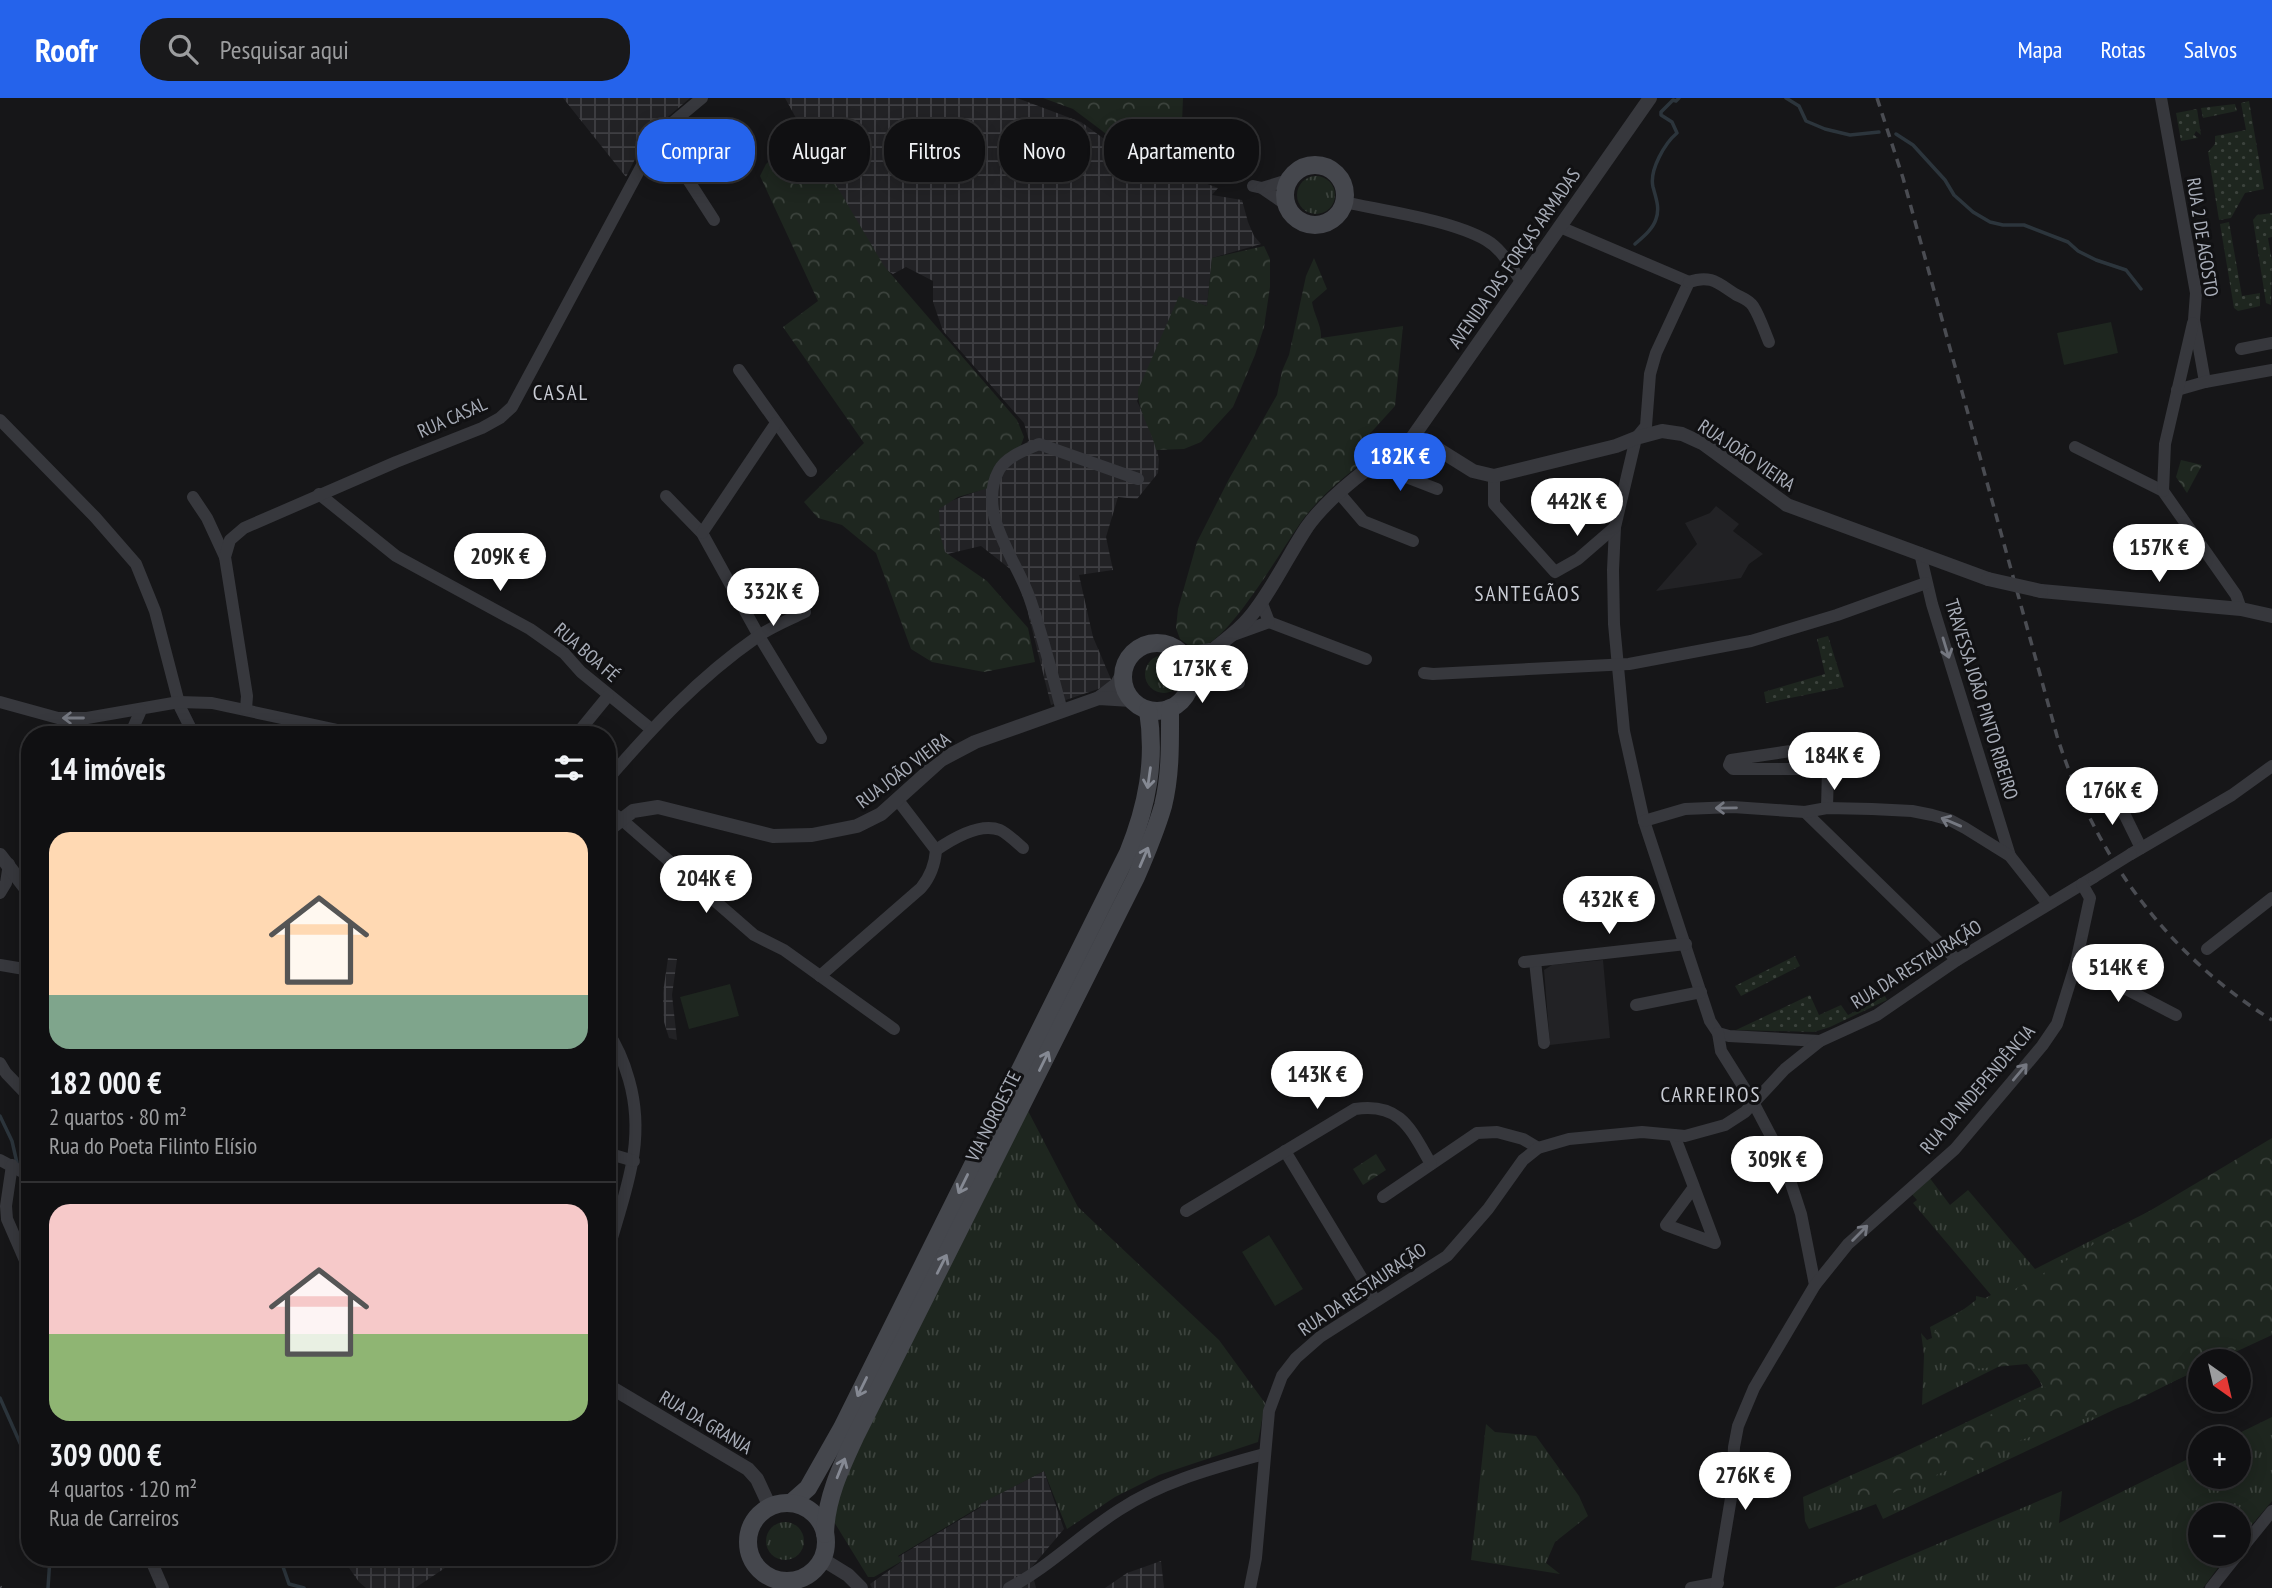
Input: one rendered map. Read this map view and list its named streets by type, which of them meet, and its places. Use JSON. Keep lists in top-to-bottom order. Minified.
{"streets":{"main road":["VIA NOROESTE"],"street":["RUA 2 DE AGOSTO","AVENIDA DAS FORÇAS ARMADAS","RUA CASAL","RUA JOÃO VIEIRA","RUA BOA FÉ","TRAVESSA JOÃO PINTO RIBEIRO","RUA DA RESTAURAÇÃO","RUA DA INDEPENDÊNCIA","RUA DA GRANJA"]},"crossings":[["RUA CASAL","RUA BOA FÉ"],["RUA JOÃO VIEIRA","TRAVESSA JOÃO PINTO RIBEIRO"],["RUA JOÃO VIEIRA","VIA NOROESTE"],["RUA DA RESTAURAÇÃO","RUA DA INDEPENDÊNCIA"],["VIA NOROESTE","RUA DA GRANJA"]],"one_way":["TRAVESSA JOÃO PINTO RIBEIRO","RUA DA INDEPENDÊNCIA"],"districts":["CASAL","SANTEGÃOS","CARREIROS"],"north":"bottom right","page":{"header":"Roofr","search":"Pesquisar aqui","nav":["Mapa","Rotas","Salvos"],"chip":["Comprar","Alugar","Filtros","Novo","Apartamento"],"price":["182K €","442K €","157K €","209K €","332K €","173K €","184K €","176K €","204K €","432K €","514K €","143K €","309K €","276K €"],"heading":"14 imóveis","list":[{"name":"182 000 €","note":"2 quartos · 80 m² · Rua do Poeta Filinto Elísio"},{"name":"309 000 €","note":"4 quartos · 120 m² · Rua de Carreiros"}],"map_buttons":["+","−"]}}
